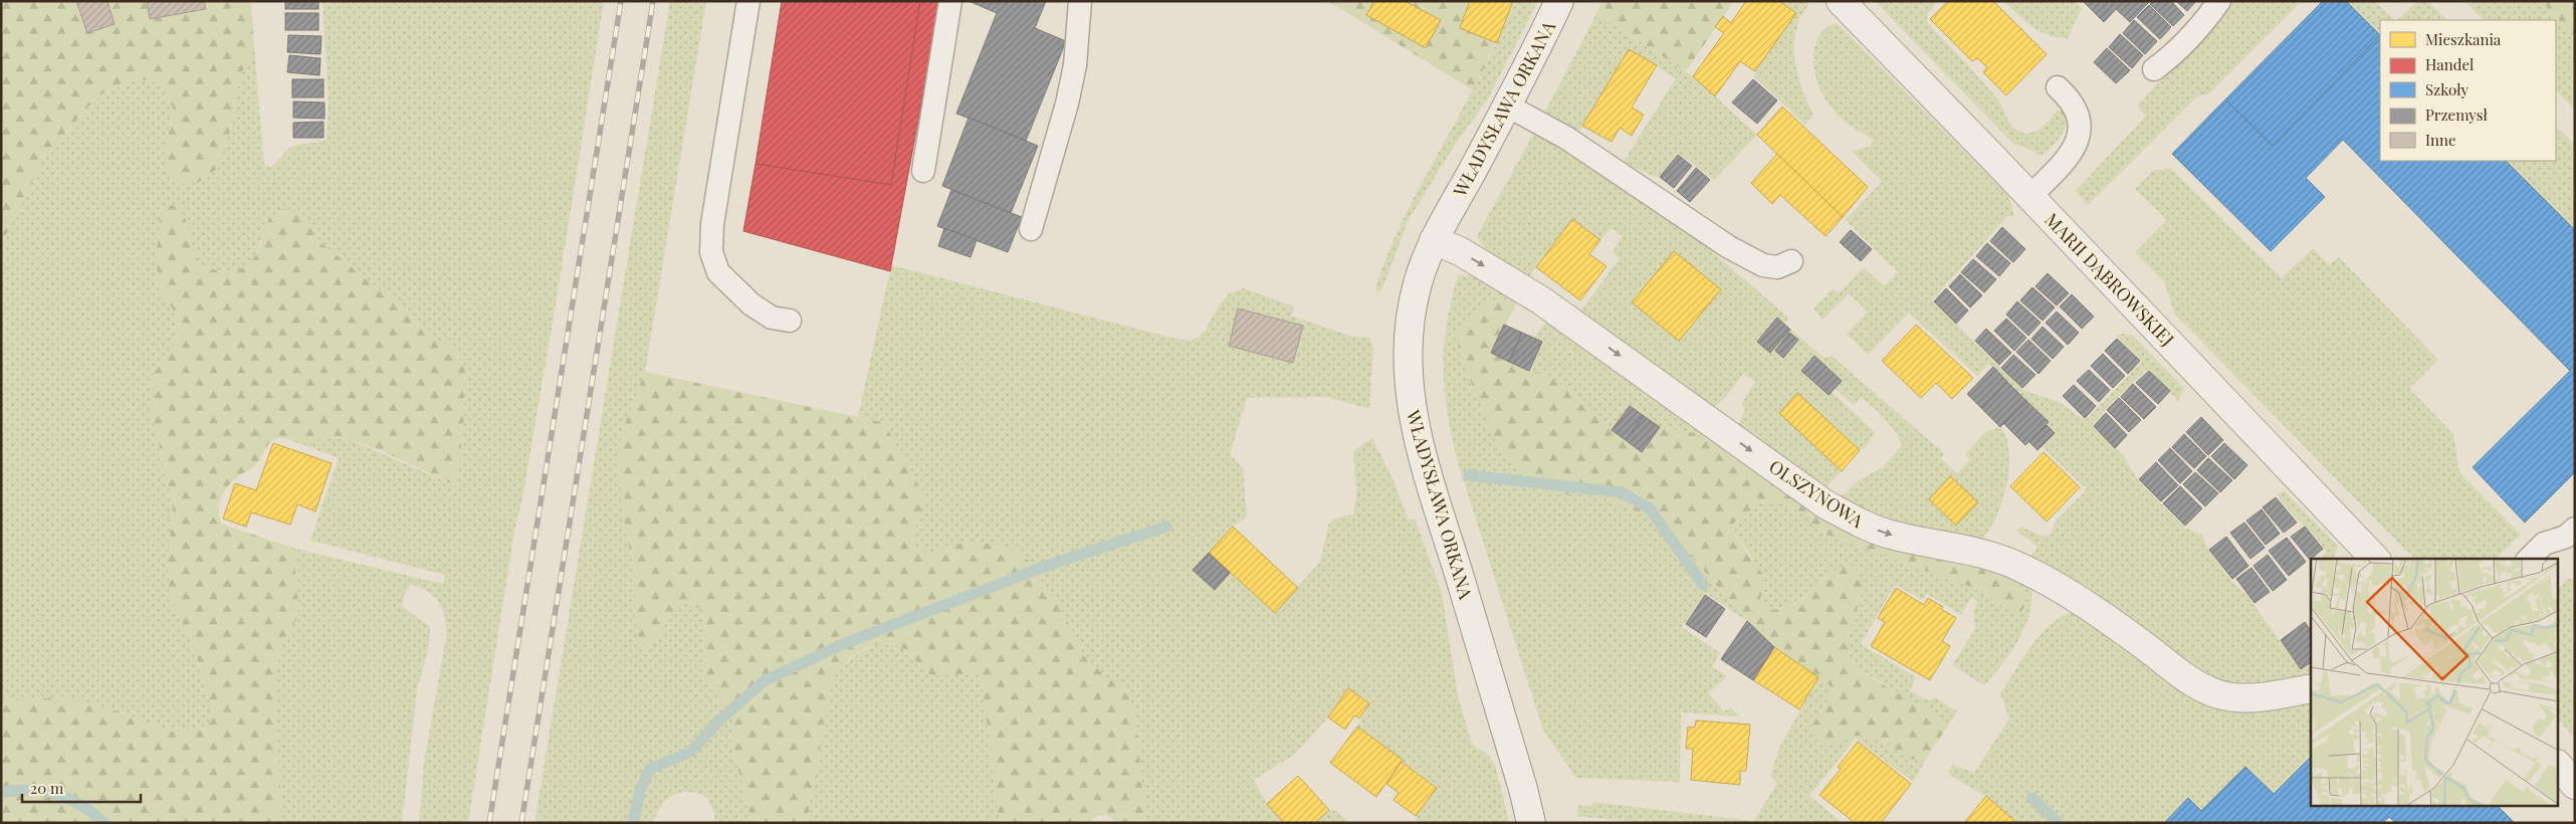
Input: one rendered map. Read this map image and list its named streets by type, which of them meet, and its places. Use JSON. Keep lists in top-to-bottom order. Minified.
{"streets":{"street":["WŁADYSŁAWA ORKANA","MARII DĄBROWSKIEJ","OLSZYNOWA"]},"crossings":[["WŁADYSŁAWA ORKANA","OLSZYNOWA"]],"one_way":["OLSZYNOWA"],"legend":["Mieszkania","Handel","Szkoły","Przemysł","Inne"],"scale_bar":"20 m"}
